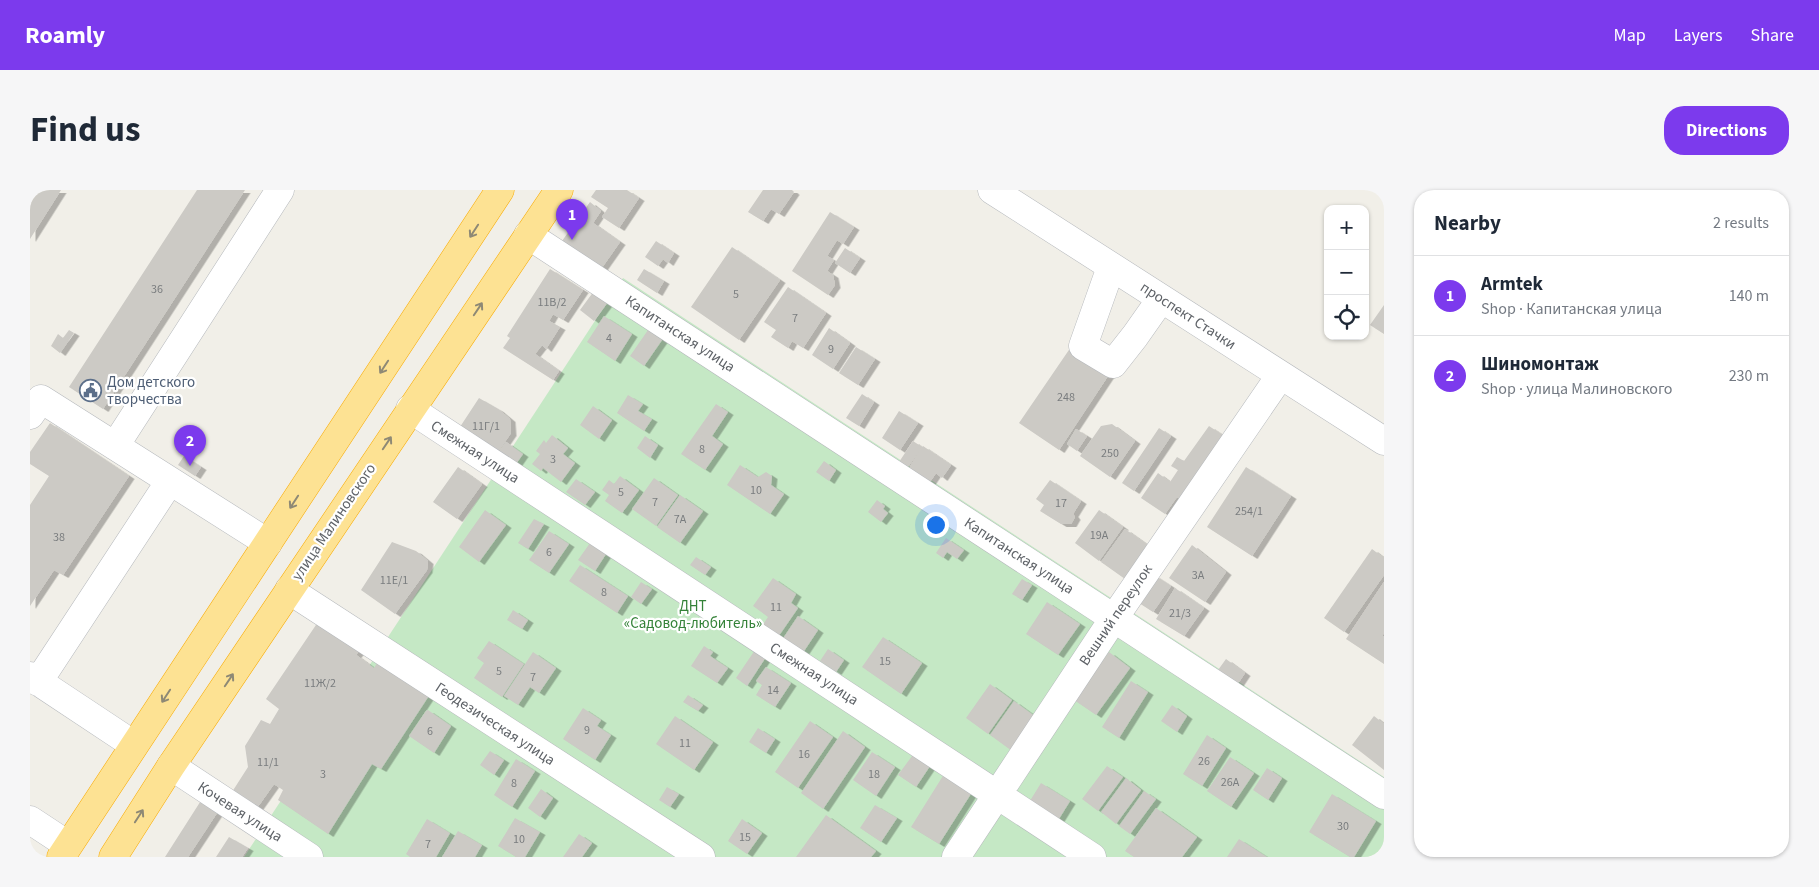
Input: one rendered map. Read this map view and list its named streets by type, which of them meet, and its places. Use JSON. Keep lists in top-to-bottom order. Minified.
{"streets":{"highway":["улица Малиновского"],"street":["проспект Стачки","Капитанская улица","Смежная улица","Вешний переулок","Геодезическая улица","Кочевая улица"]},"crossings":[["проспект Стачки","Вешний переулок"],["Капитанская улица","улица Малиновского"],["Капитанская улица","Вешний переулок"],["Смежная улица","улица Малиновского"],["Смежная улица","Вешний переулок"],["улица Малиновского","Геодезическая улица"],["улица Малиновского","Кочевая улица"]],"parks":["ДНТ «Садовод-любитель»"],"places":{"public building":["Дом детского творчества"]},"house_numbers":["36","5","11В/2","7","4","9","248","11Г/1","8","250","3","10","5","7","17","254/1","7А","19А","38","6","3А","11Е/1","8","11","21/3","15","5","7","11Ж/2","14","9","6","11","16","26","11/1","3","18","26А","8","30","15","10","7"],"page":{"header":"Roamly","nav":["Map","Layers","Share"],"title":"Find us","buttons":"Directions","heading":["Nearby","2 results"],"pins":["1","2"],"map_buttons":["+","−"],"list":[{"mark":"1","name":"Armtek","note":"Shop · Капитанская улица","value":"140 m"},{"mark":"2","name":"Шиномонтаж","note":"Shop · улица Малиновского","value":"230 m"}]}}
